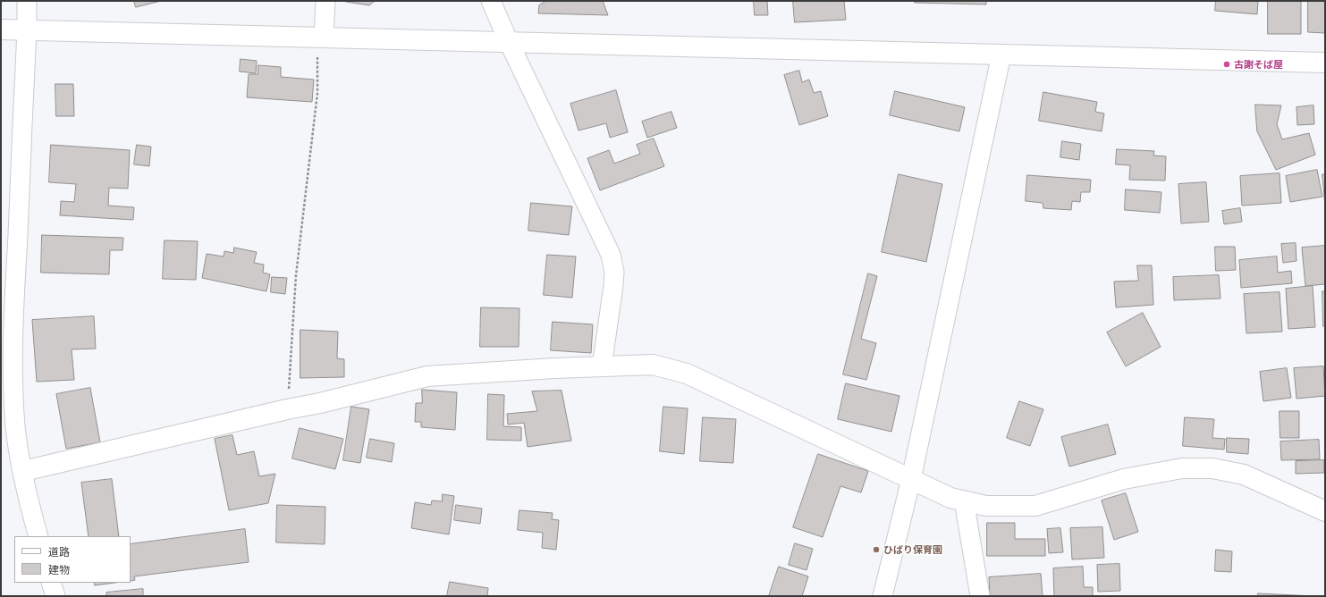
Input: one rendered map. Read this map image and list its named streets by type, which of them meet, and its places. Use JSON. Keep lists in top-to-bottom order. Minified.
{"places":["古謝そば屋","ひばり保育園"],"legend":["道路","建物"]}
